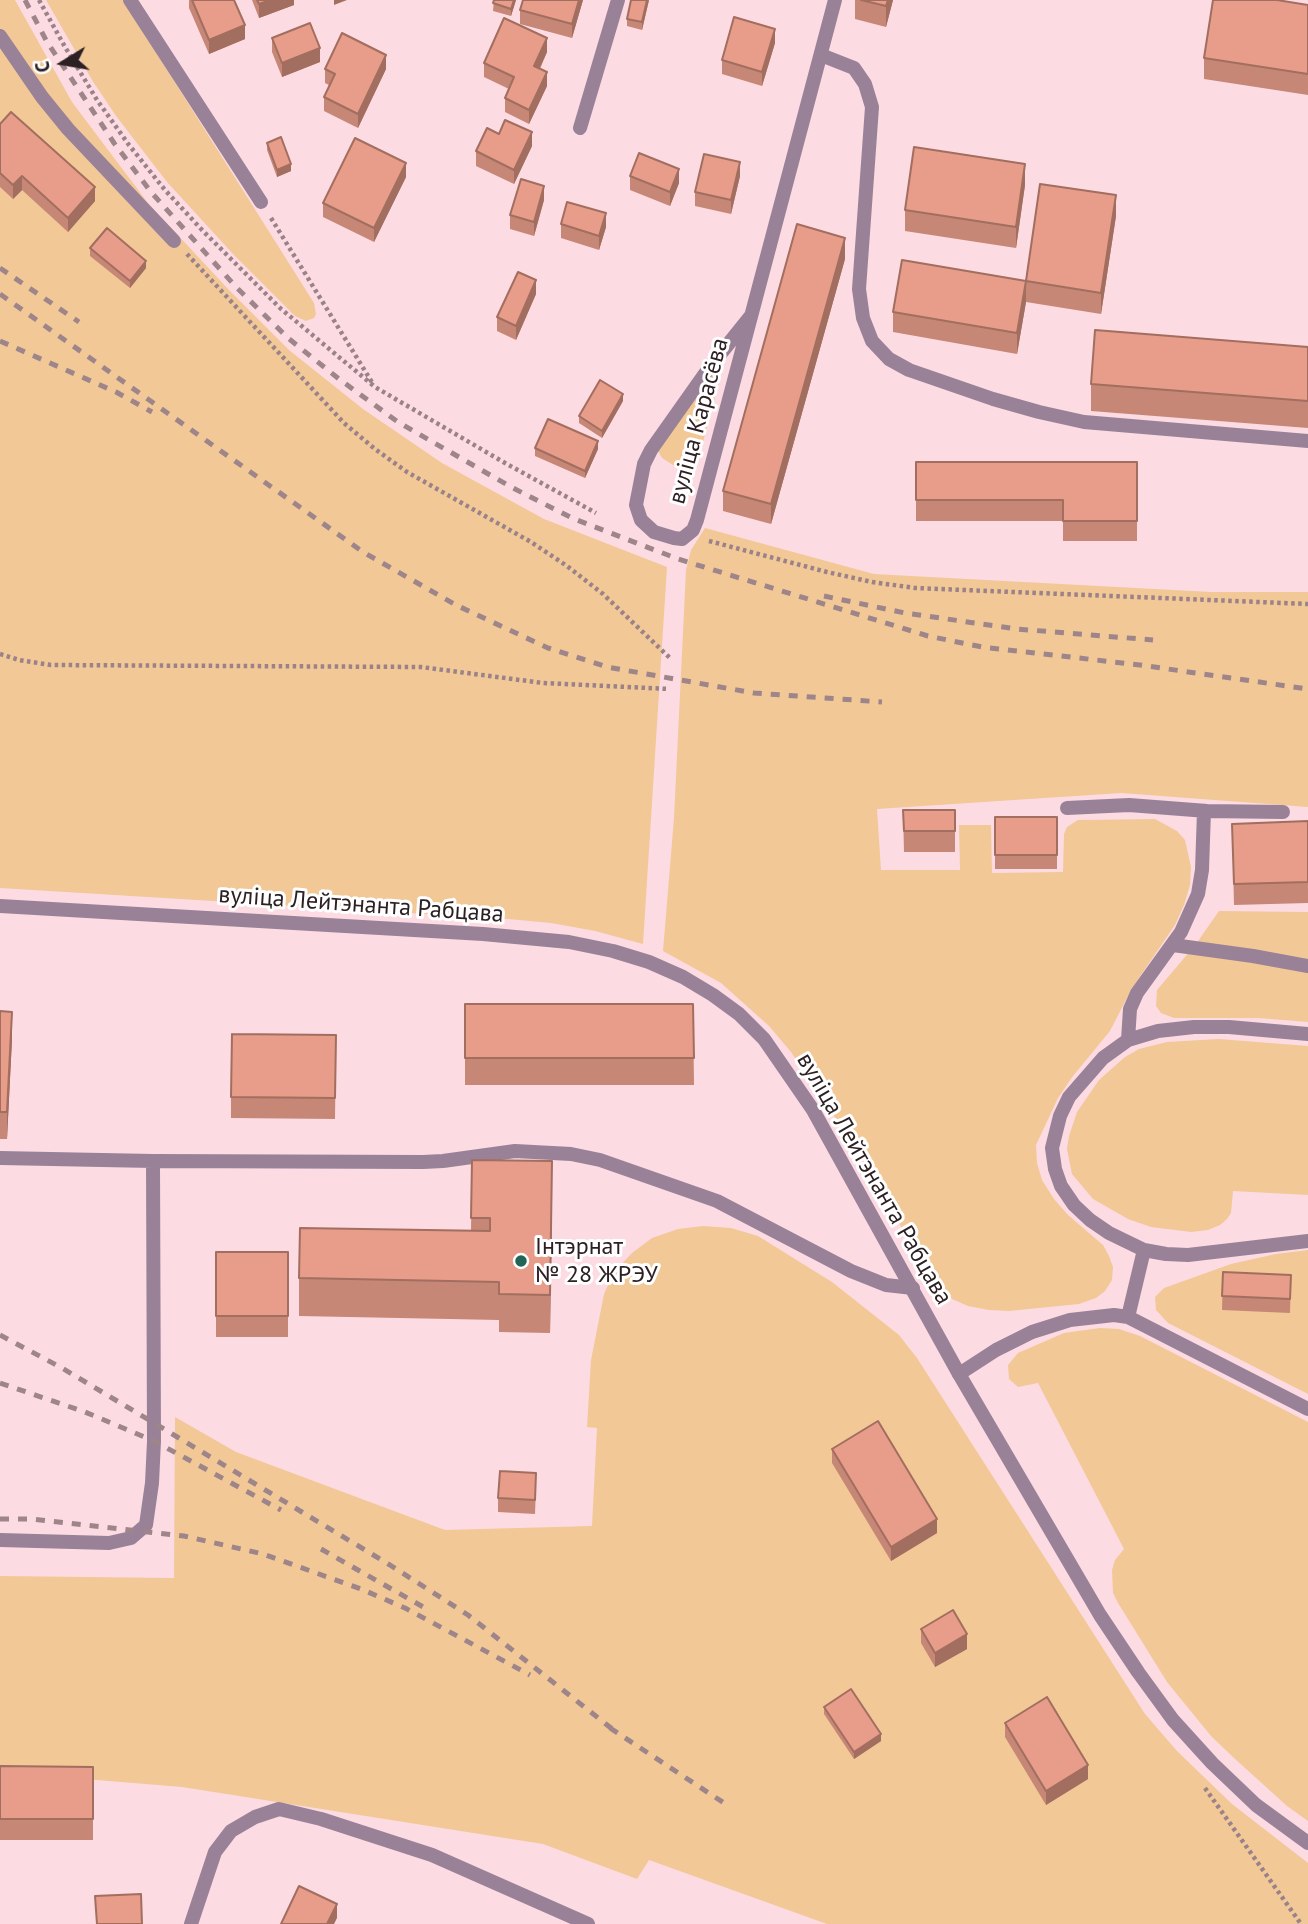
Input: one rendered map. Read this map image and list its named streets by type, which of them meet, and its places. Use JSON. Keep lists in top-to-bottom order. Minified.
{"streets":{"street":["вуліца Карасёва","вуліца Лейтэнанта Рабцава"]},"places":["Інтэрнат № 28 ЖРЭУ"],"north":"left"}
